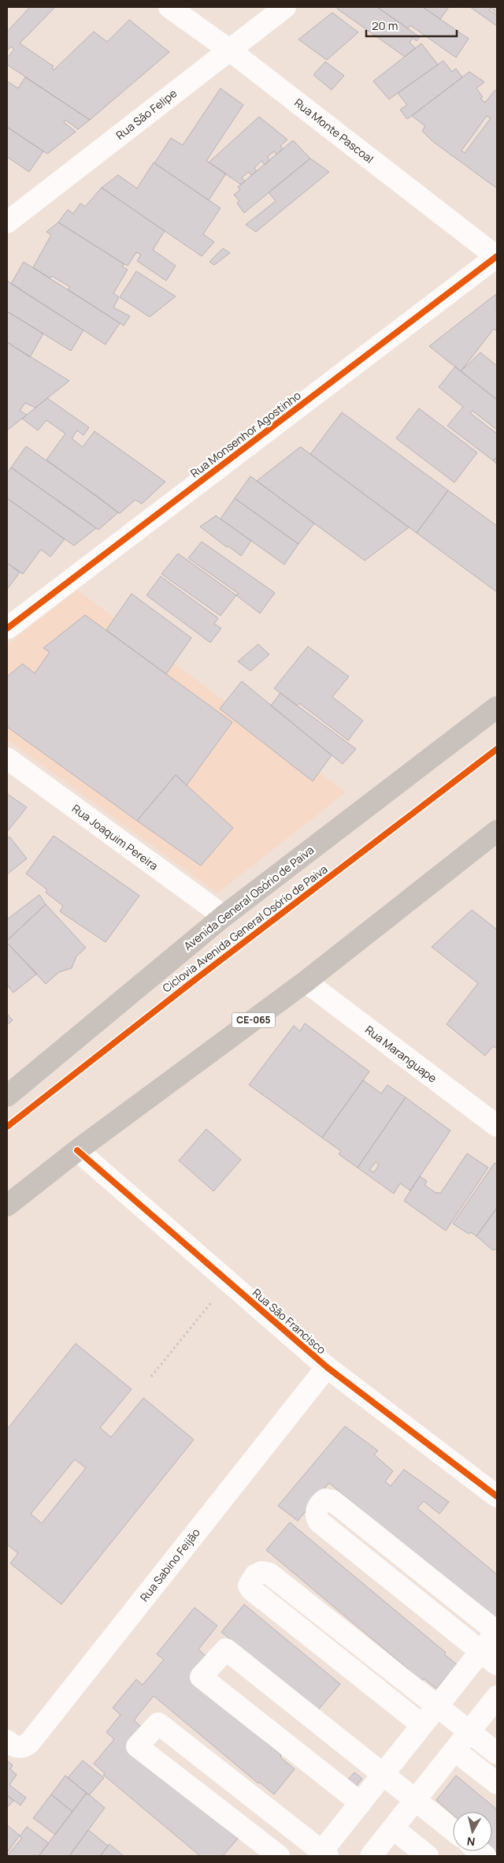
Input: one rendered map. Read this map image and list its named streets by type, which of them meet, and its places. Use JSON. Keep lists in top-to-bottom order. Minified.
{"streets":{"main road":["Avenida General Osório de Paiva","CE-065"],"street":["Rua São Felipe","Rua Monte Pascoal","Rua Monsenhor Agostinho","Rua Joaquim Pereira","Rua Maranguape","Rua São Francisco","Rua Sabino Feijão"],"cycle path":["Ciclovia Avenida General Osório de Paiva"]},"crossings":[["Rua São Felipe","Rua Monte Pascoal"],["Rua Monte Pascoal","Rua Monsenhor Agostinho"],["Rua Joaquim Pereira","Avenida General Osório de Paiva"],["CE-065","Rua Maranguape"],["CE-065","Rua São Francisco"],["Rua São Francisco","Rua Sabino Feijão"]],"scale_bar":"20 m","north":"bottom"}
